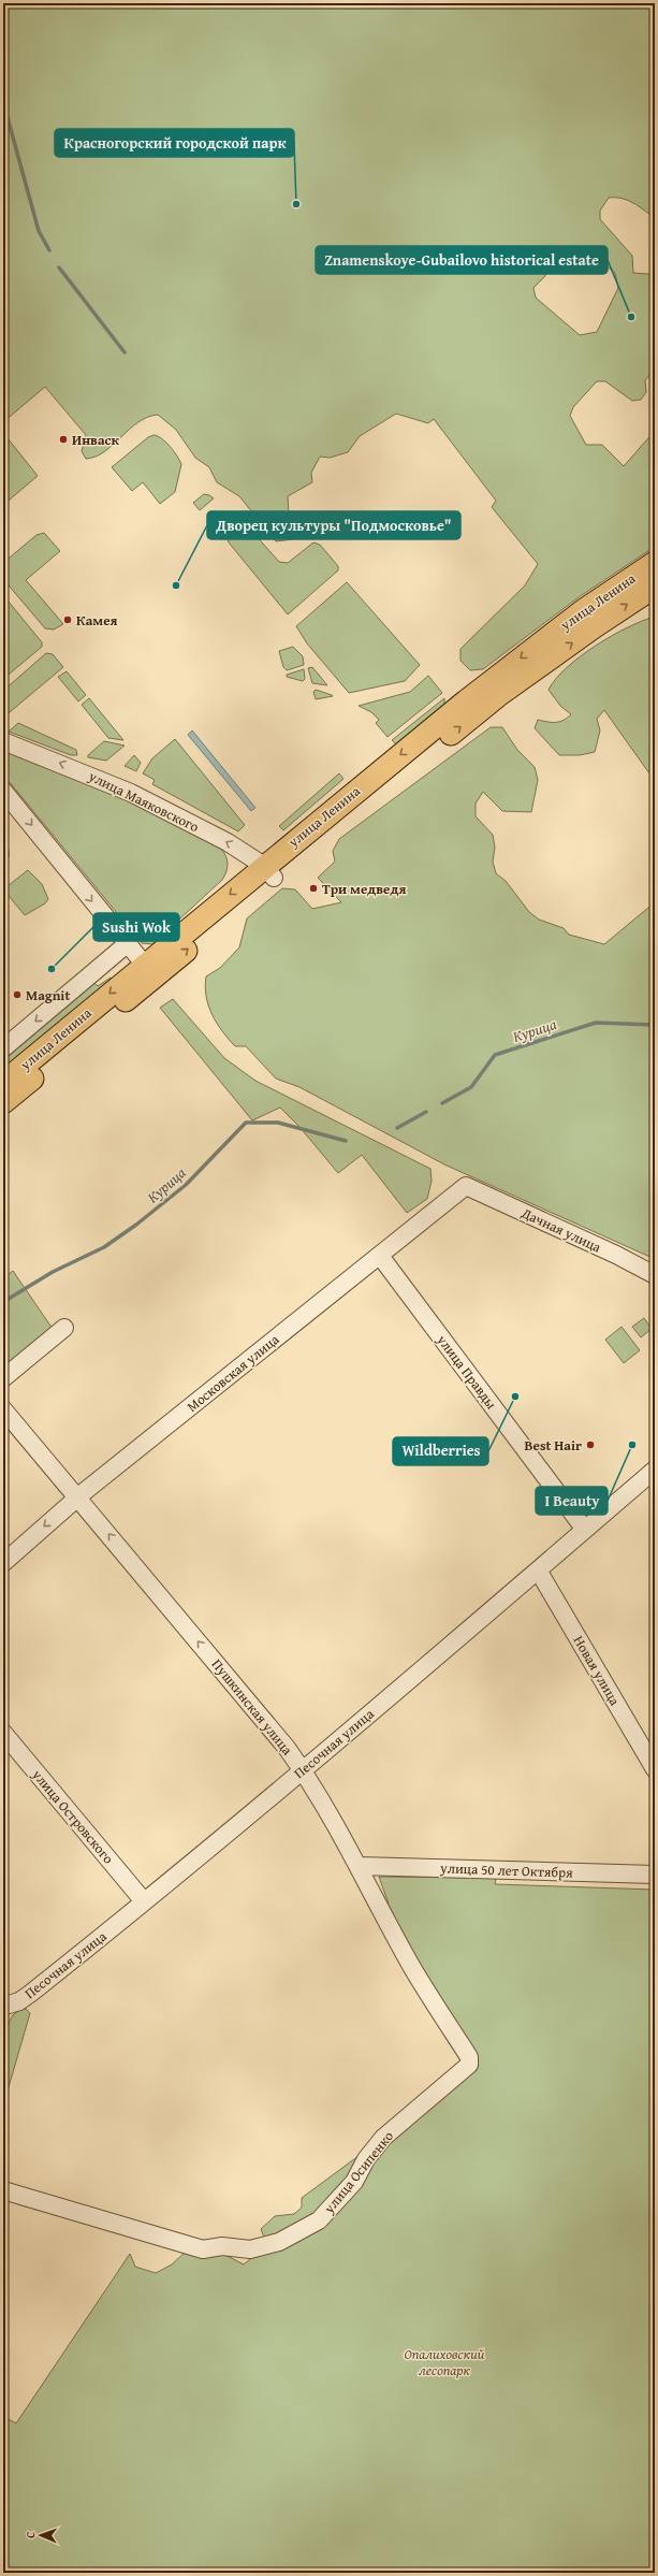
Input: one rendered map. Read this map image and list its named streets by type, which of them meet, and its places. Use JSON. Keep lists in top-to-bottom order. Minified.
{"streets":{"main road":["улица Ленина"],"street":["улица Маяковского","Дачная улица","улица Правды","Московская улица","Новая улица","Пушкинская улица","Песочная улица","улица Островского","улица 50 лет Октября","улица Осипенко"]},"crossings":[["улица Ленина","улица Маяковского"],["Дачная улица","Московская улица"],["улица Правды","Московская улица"],["улица Правды","Песочная улица"],["Московская улица","Пушкинская улица"],["Новая улица","Песочная улица"],["Пушкинская улица","Песочная улица"],["Пушкинская улица","улица 50 лет Октября"],["Пушкинская улица","улица Осипенко"],["Песочная улица","улица Островского"]],"one_way":["Пушкинская улица"],"water":["Курица"],"parks":["Опалиховский лесопарк"],"places":["Красногорский городской парк","Znamenskoye-Gubailovo historical estate","Инваск","Дворец культуры \"Подмосковье\"","Камея","Три медведя","Sushi Wok","Magnit","Wildberries","Best Hair","I Beauty"],"north":"left"}
